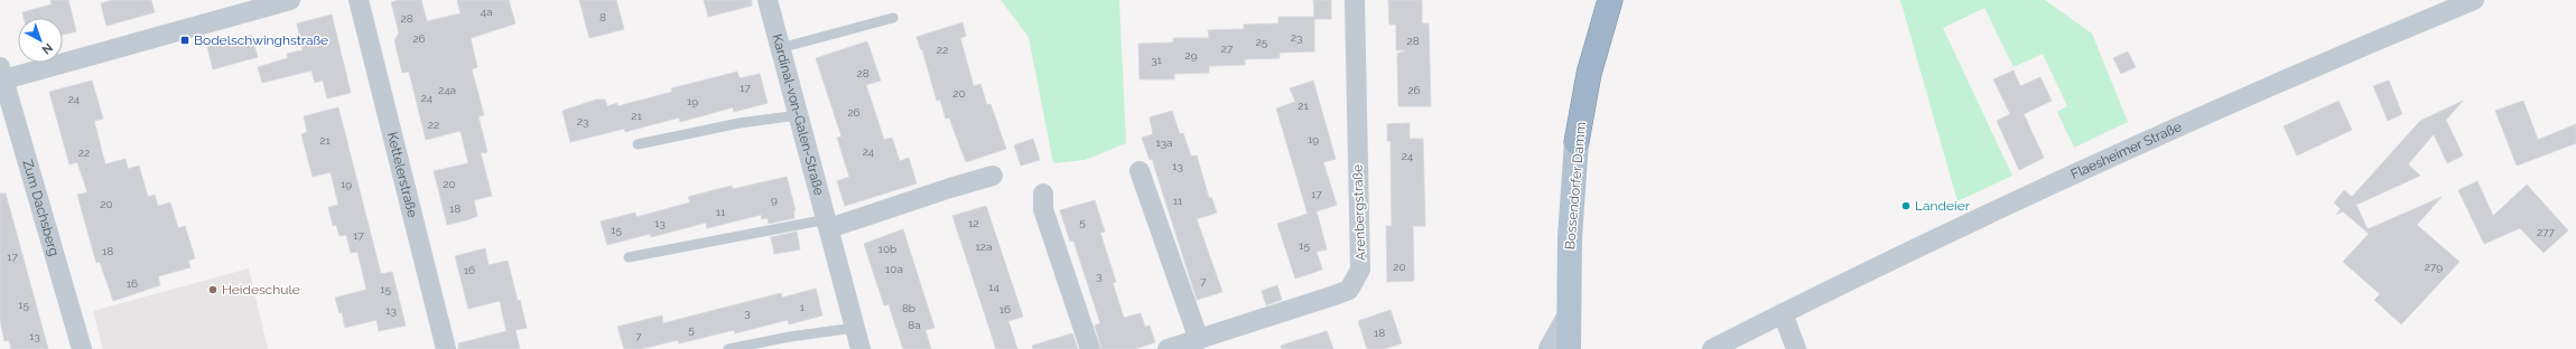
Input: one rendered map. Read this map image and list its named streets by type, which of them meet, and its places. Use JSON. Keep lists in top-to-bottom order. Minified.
{"streets":{"highway":["Bossendorfer Damm"],"street":["Kardinal-von-Galen-Straße","Flaesheimer Straße","Kettelerstraße","Zum Dachsberg","Arenbergstraße"]},"places":{"transit":["Bodelschwinghstraße"],"other":["Landeier","Heideschule"]},"house_numbers":["4a","8","28","23","26","28","25","27","22","29","31","28","17","24a","26","20","24","24","19","21","26","21","23","22","19","21","13a","24","22","24","13","19","20","17","9","11","20","18","11","5","13","12","15","277","17","15","12a","10b","18","17","20","279","10a","16","3","7","16","14","15","15","1","8b","16","13","3","8a","5","18","13","7"],"north":"bottom right"}
